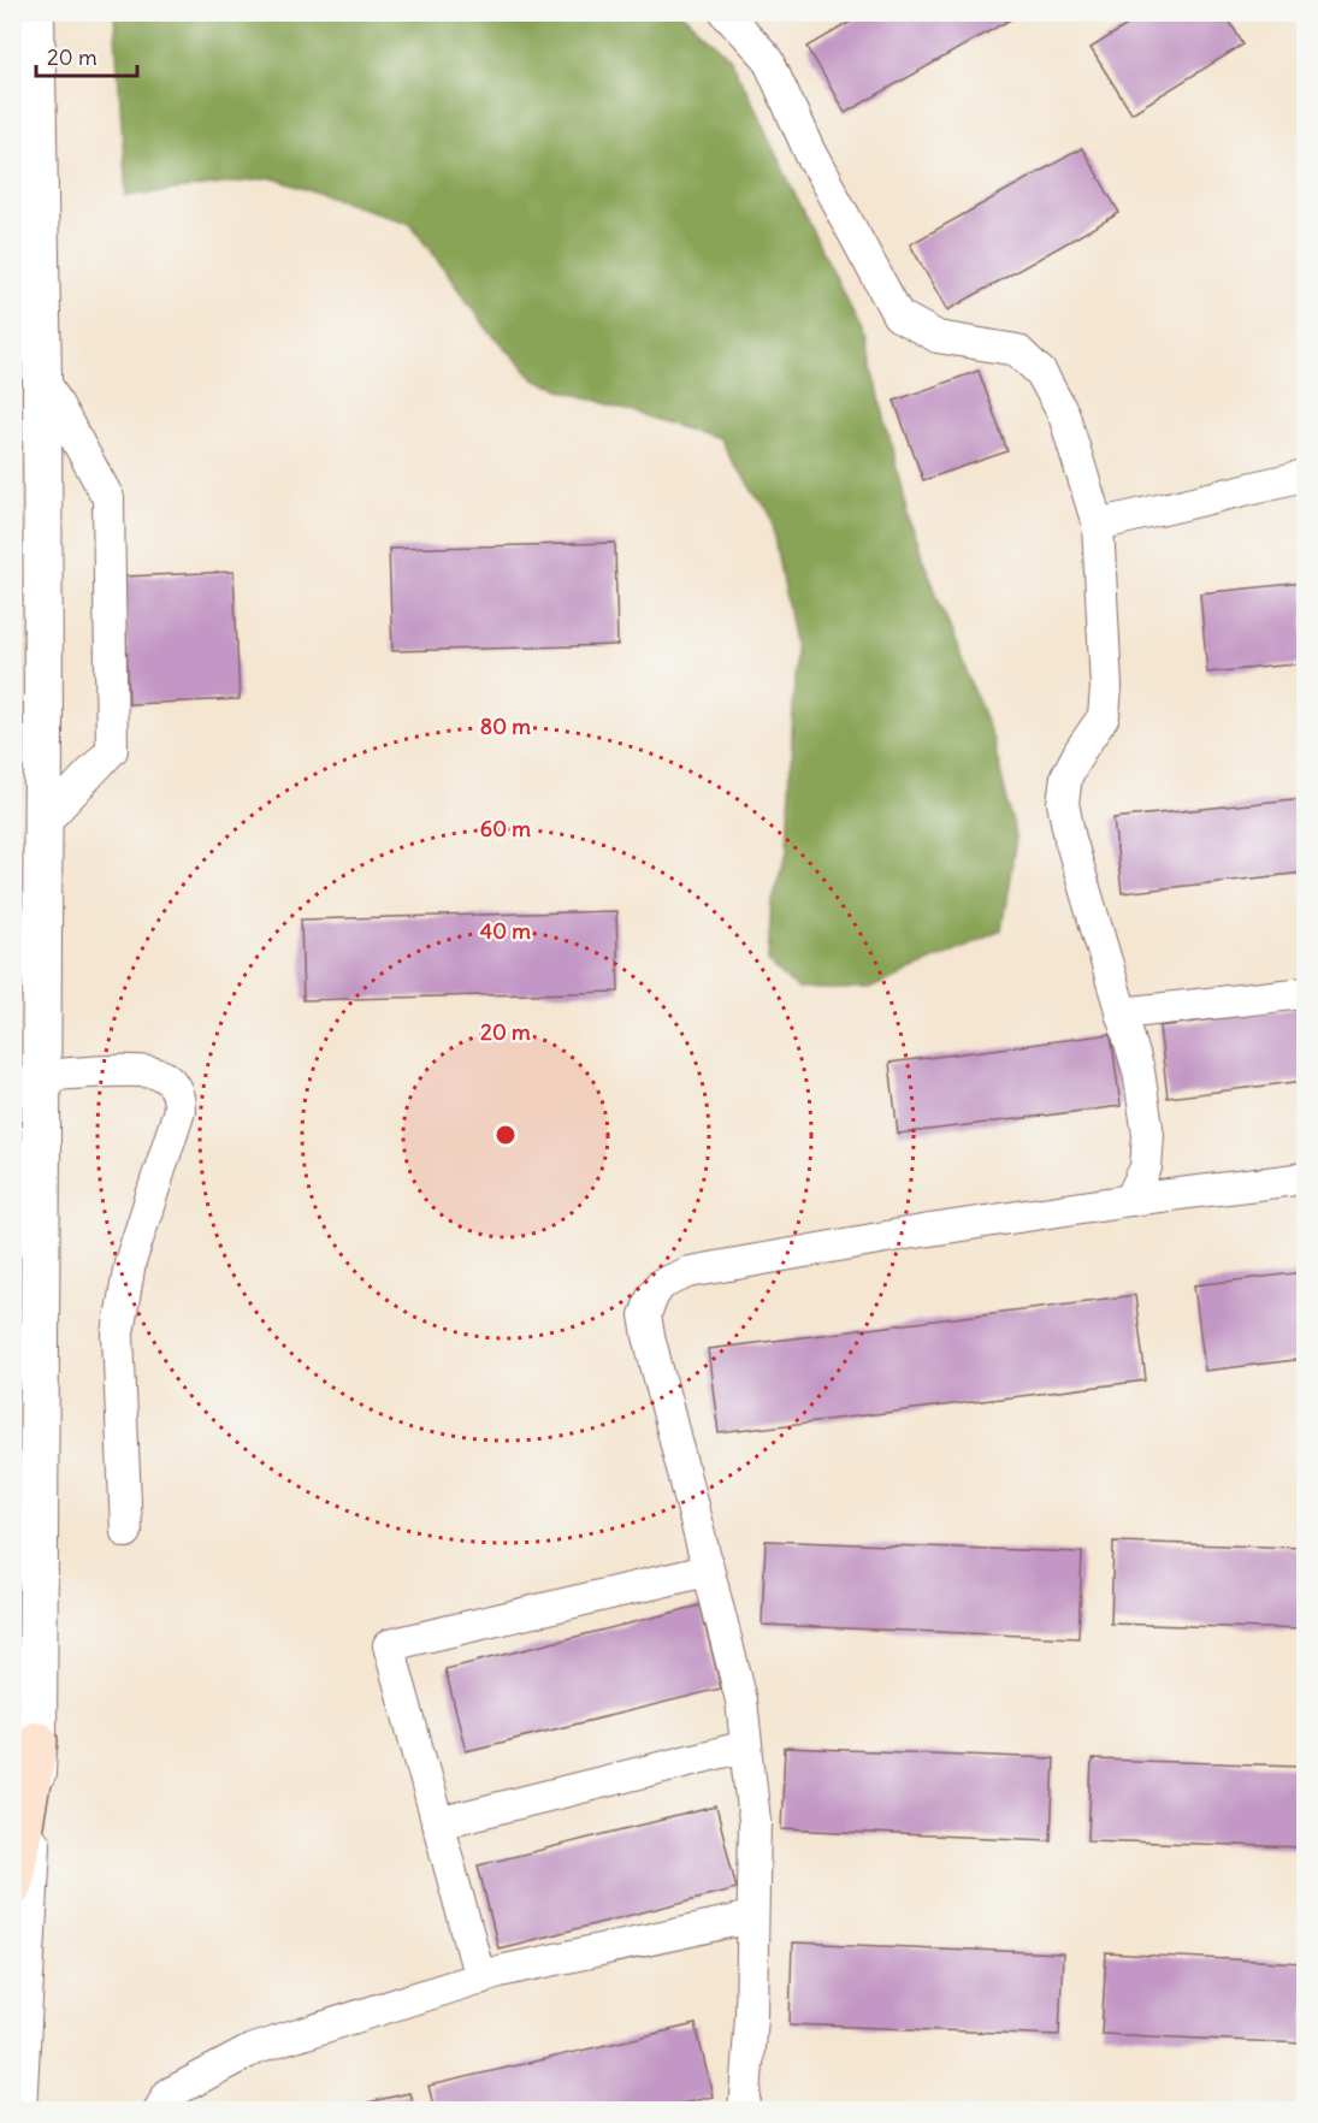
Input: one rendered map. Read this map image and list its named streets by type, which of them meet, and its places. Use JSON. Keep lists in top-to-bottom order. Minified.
{"scale_bar":"20 m","rings":["80 m","60 m","40 m","20 m"]}
